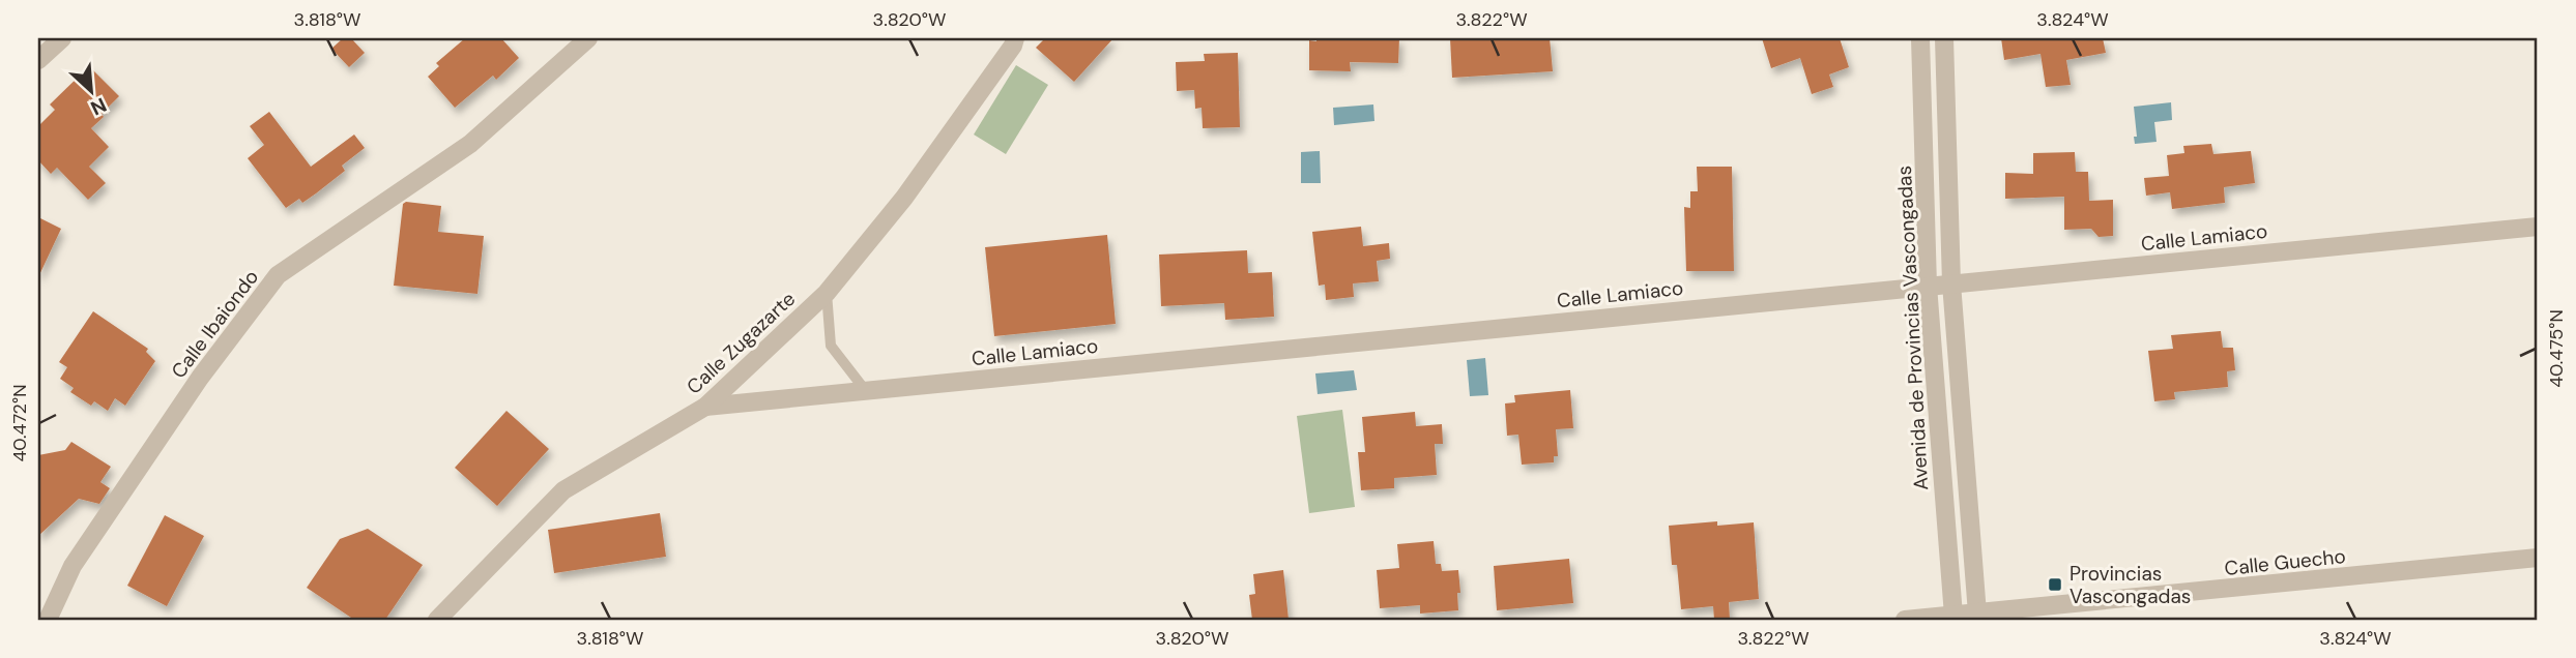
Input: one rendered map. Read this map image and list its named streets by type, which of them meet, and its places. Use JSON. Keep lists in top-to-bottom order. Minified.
{"streets":{"street":["Calle Lamiaco","Calle Ibaiondo","Avenida de Provincias Vascongadas","Calle Zugazarte","Calle Guecho"]},"crossings":[["Calle Lamiaco","Avenida de Provincias Vascongadas"],["Calle Lamiaco","Calle Zugazarte"],["Avenida de Provincias Vascongadas","Calle Guecho"]],"places":{"transit":["Provincias Vascongadas"]},"north":"bottom right","coordinates":["3.818°W","3.820°W","3.822°W","3.824°W","40.475°N","40.472°N"]}
